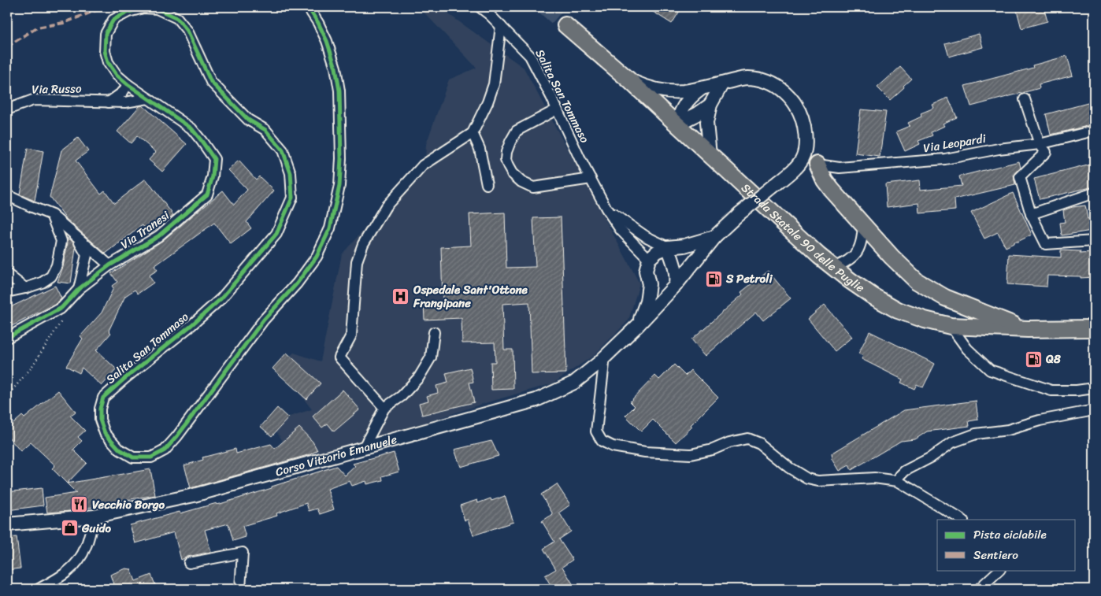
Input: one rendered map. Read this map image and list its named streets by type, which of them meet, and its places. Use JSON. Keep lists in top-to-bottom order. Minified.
{"streets":{"main road":["Strada Statale 90 delle Puglie"],"street":["Via Russo","Salita San Tommaso","Via Leopardi","Via Tranesi","Corso Vittorio Emanuele"]},"crossings":[["Via Russo","Via Tranesi"],["Salita San Tommaso","Via Tranesi"],["Salita San Tommaso","Corso Vittorio Emanuele"]],"places":{"fuel station":["S Petroli","Q8"],"hospital":["Ospedale Sant'Ottone Frangipane"],"restaurant":["Vecchio Borgo"],"shop":["Guido"]},"legend":["Pista ciclabile","Sentiero"]}
